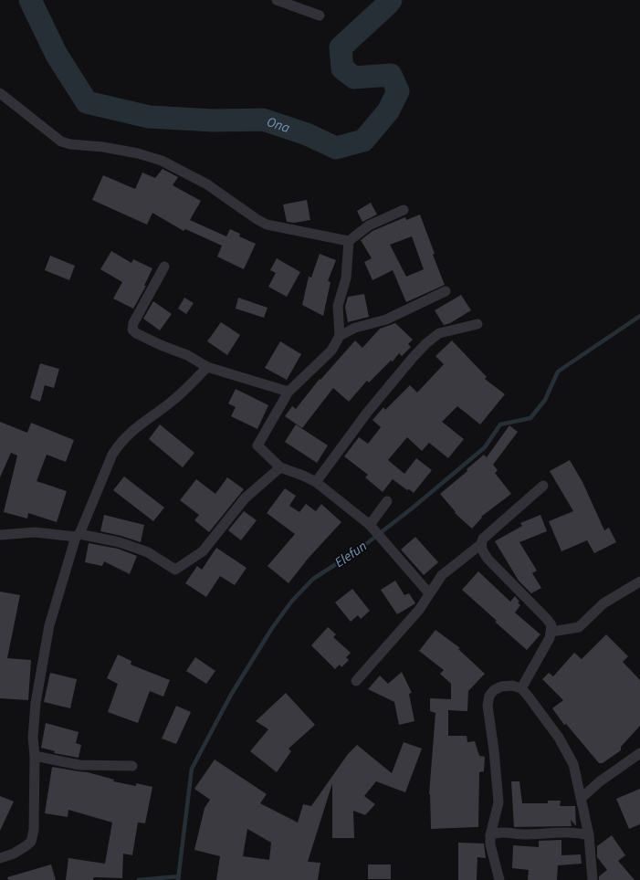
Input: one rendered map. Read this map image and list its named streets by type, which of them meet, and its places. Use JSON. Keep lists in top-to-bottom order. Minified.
{"water":["Ona","Elefun"]}
